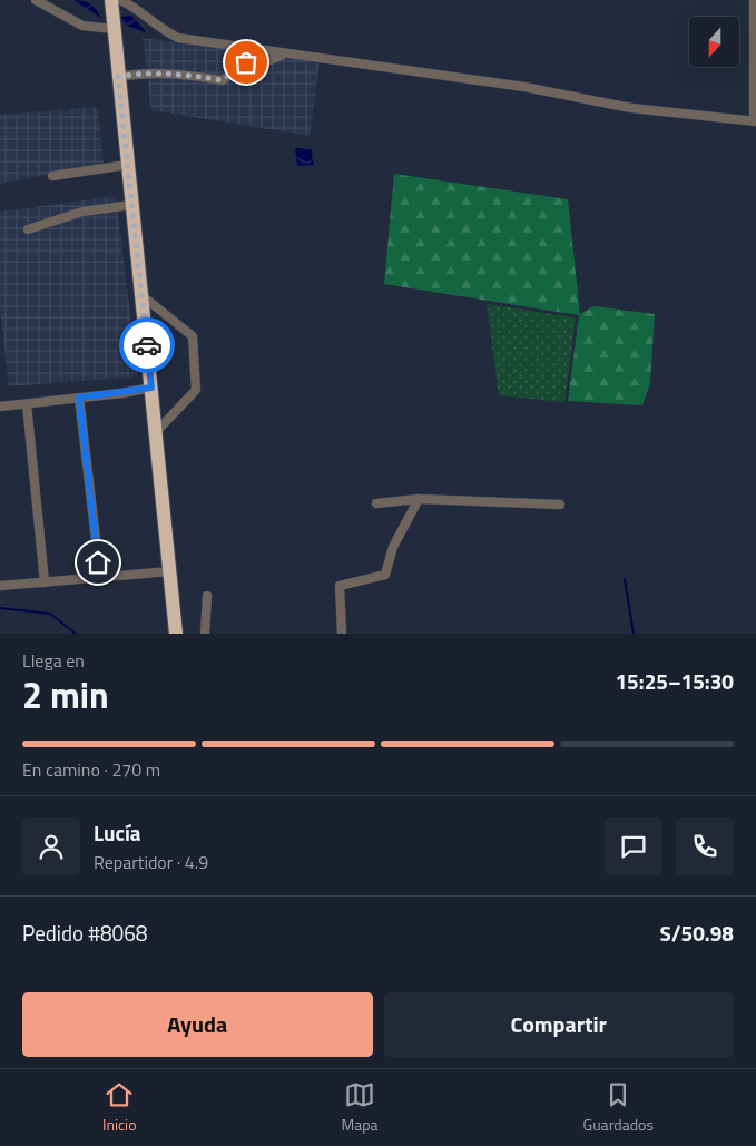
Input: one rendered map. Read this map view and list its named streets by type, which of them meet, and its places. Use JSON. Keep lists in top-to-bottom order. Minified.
{"north":"bottom","page":{"heading":["2 min","Llega en","15:25–15:30"],"panel":["Lucía","Repartidor · 4.9","Pedido #8068","S/50.98"],"bar":"En camino · 270 m","buttons":["Ayuda","Compartir"],"tabs":["Inicio","Mapa","Guardados"]}}
